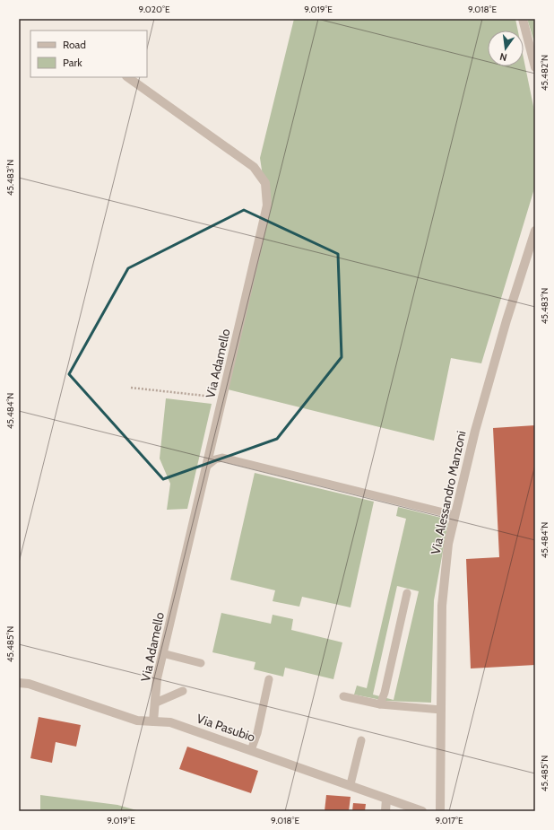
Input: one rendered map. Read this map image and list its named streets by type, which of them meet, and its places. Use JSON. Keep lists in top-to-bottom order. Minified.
{"streets":{"street":["Via Adamello","Via Alessandro Manzoni","Via Pasubio"]},"crossings":[["Via Adamello","Via Pasubio"]],"legend":["Road","Park"],"north":"bottom","coordinates":["9.020°E","9.019°E","9.018°E","45.482°N","45.483°N","45.484°N","45.485°N","9.017°E"]}
